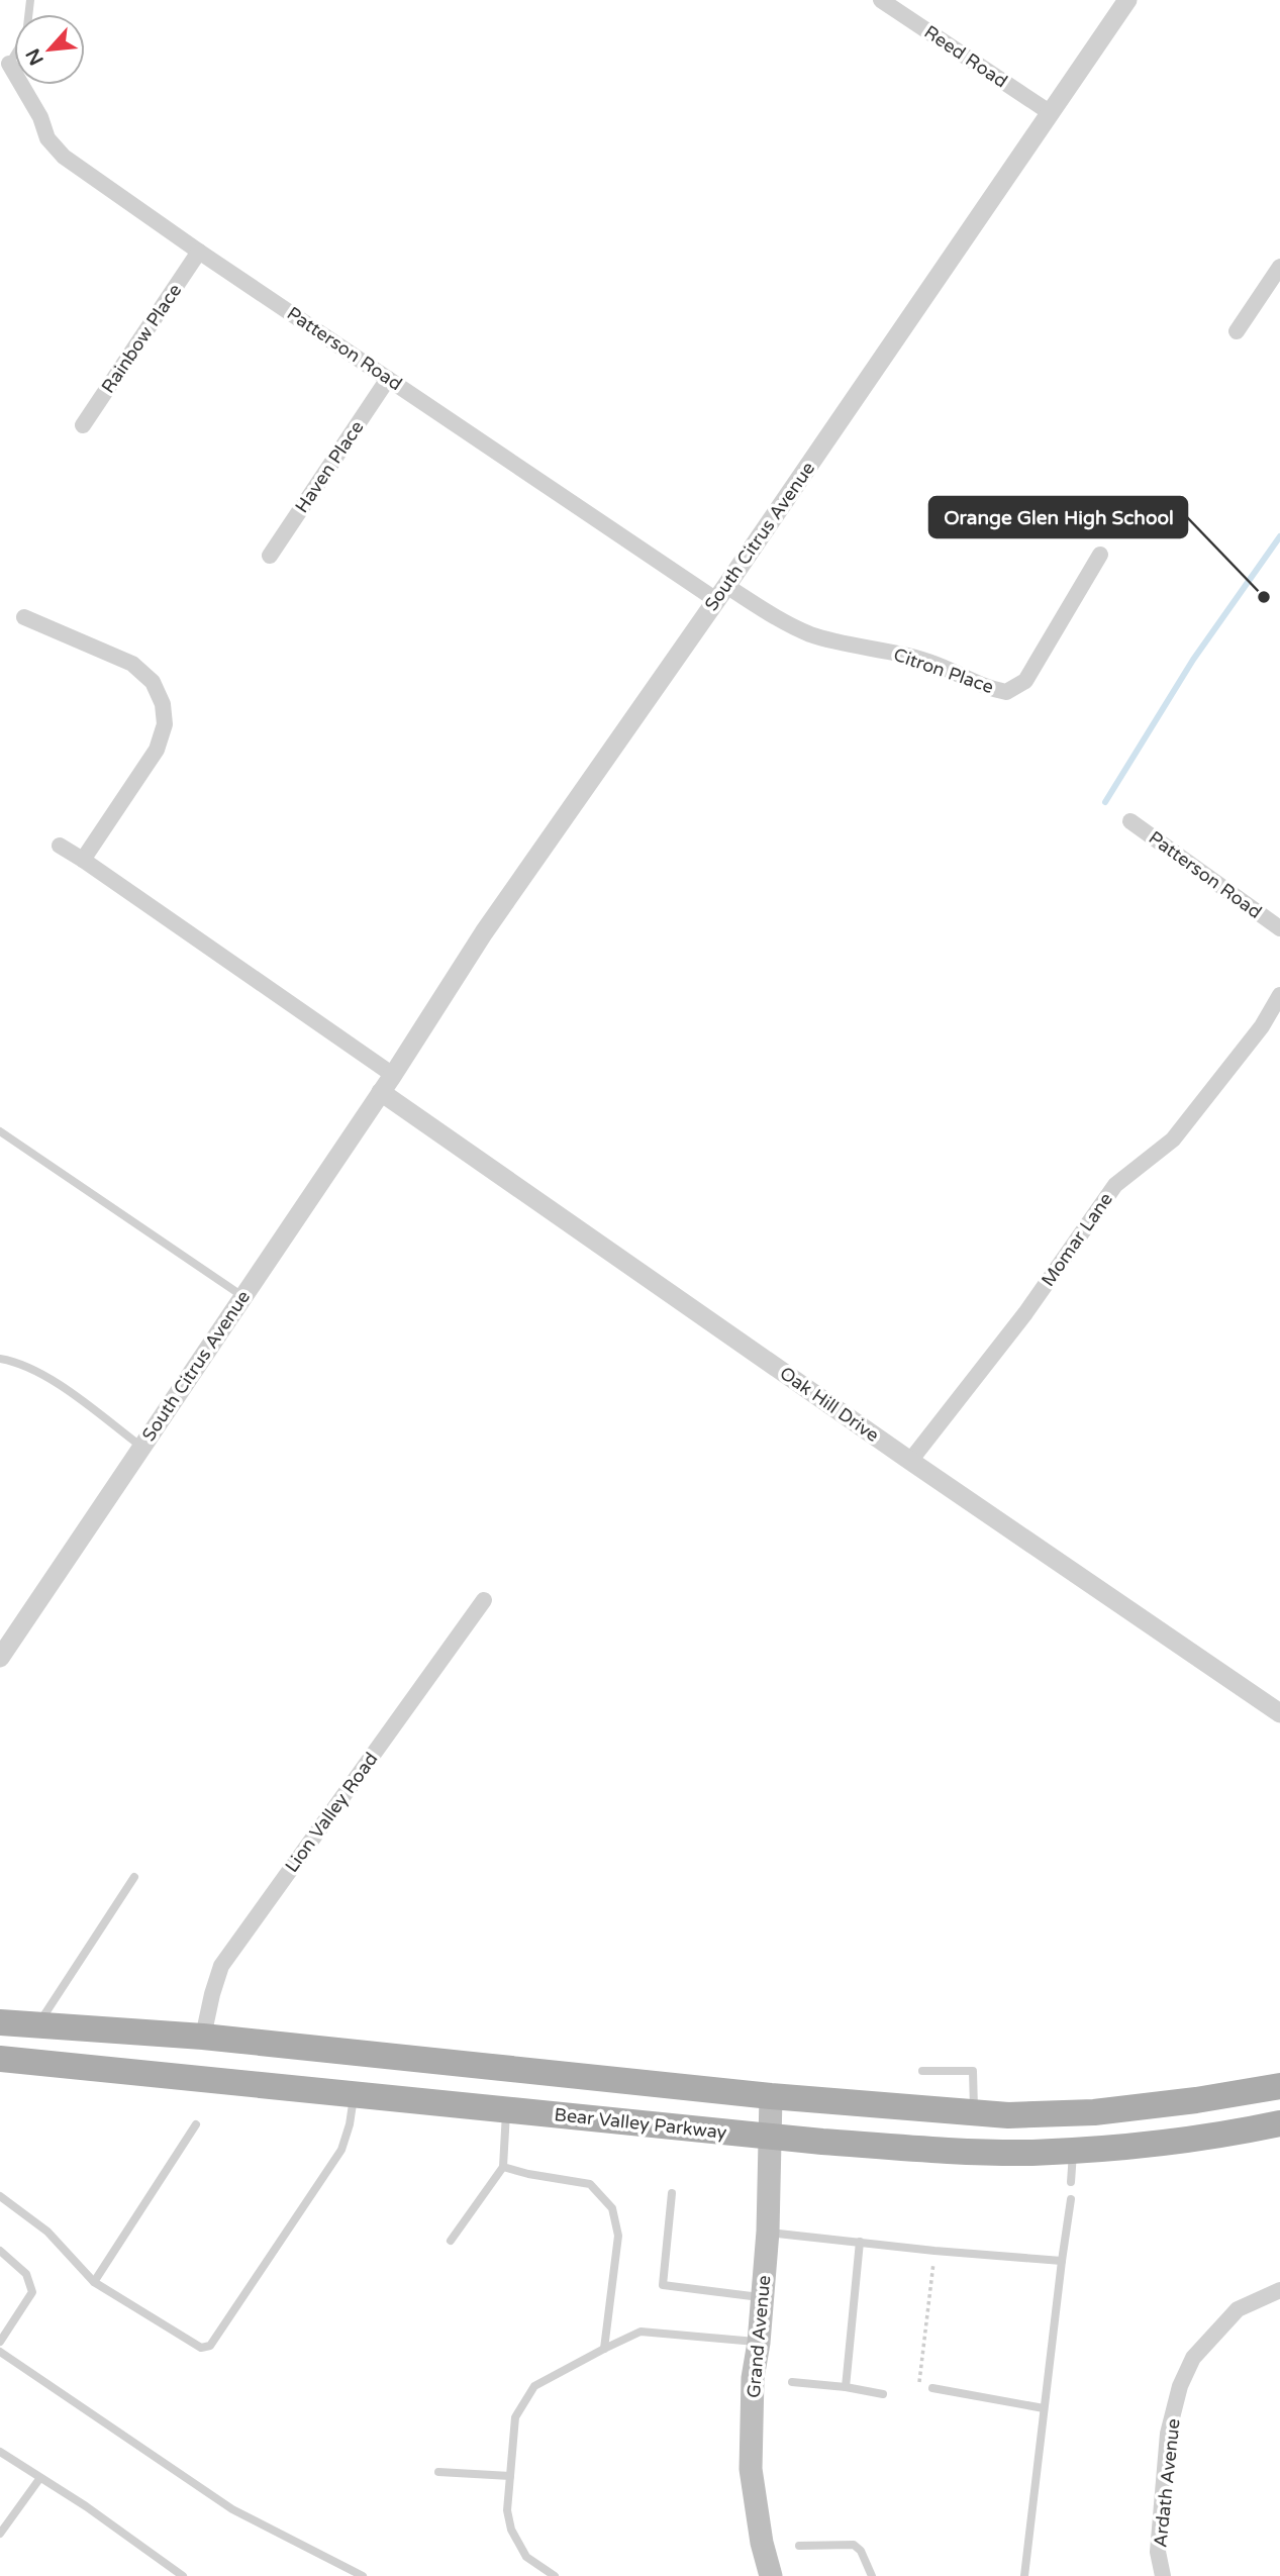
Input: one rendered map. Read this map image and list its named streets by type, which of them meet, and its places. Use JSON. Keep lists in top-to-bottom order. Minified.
{"streets":{"main road":["Bear Valley Parkway","Grand Avenue"],"street":["Reed Road","Rainbow Place","Patterson Road","Haven Place","South Citrus Avenue","Citron Place","Momar Lane","Oak Hill Drive","Lion Valley Road","Ardath Avenue"]},"crossings":[["Reed Road","South Citrus Avenue"],["Rainbow Place","Patterson Road"],["Patterson Road","Haven Place"],["Patterson Road","South Citrus Avenue"],["Patterson Road","Citron Place"],["South Citrus Avenue","Citron Place"],["South Citrus Avenue","Oak Hill Drive"],["Momar Lane","Oak Hill Drive"],["Bear Valley Parkway","Grand Avenue"]],"places":["Orange Glen High School"],"north":"bottom left"}
